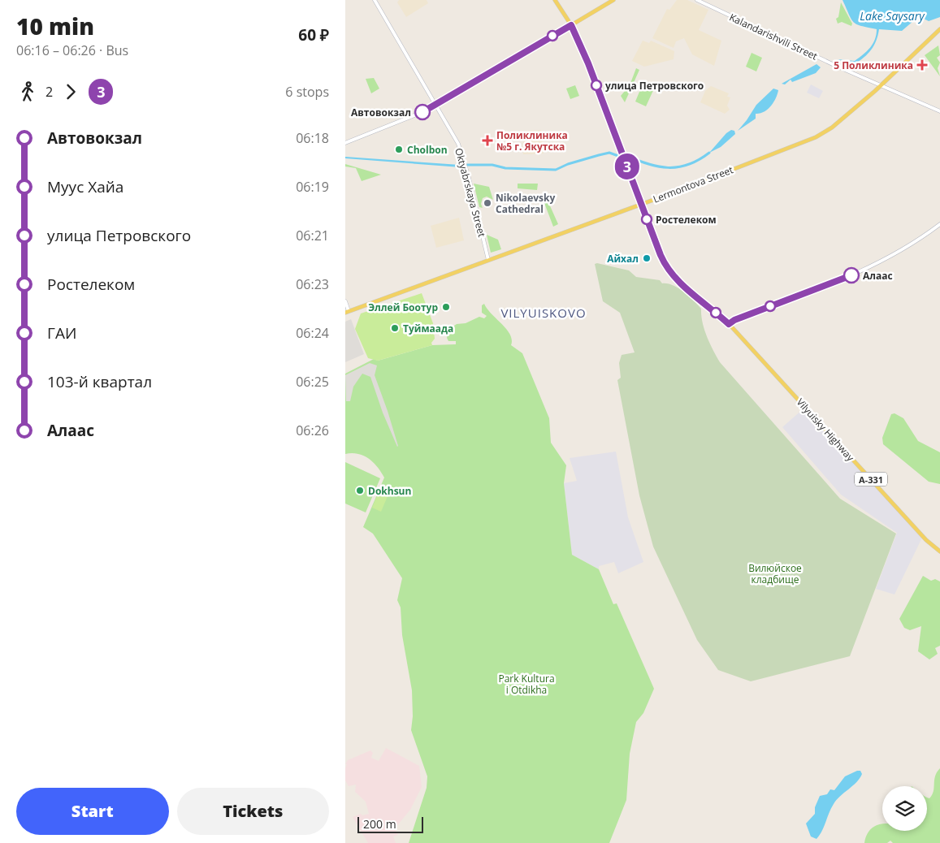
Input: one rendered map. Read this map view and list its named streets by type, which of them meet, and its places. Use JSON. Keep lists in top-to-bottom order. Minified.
{"streets":{"main road":["Lermontova Street","Vilyuisky Highway","А-331"],"street":["Kalandarishvili Street","Oktyabrskaya Street"]},"crossings":[["Kalandarishvili Street","Lermontova Street"],["Lermontova Street","Oktyabrskaya Street"],["Lermontova Street","А-331"],["Vilyuisky Highway","А-331"]],"districts":["VILYUISKOVO"],"water":["Lake Saysary"],"parks":["Вилюйское кладбище","Park Kultura i Otdikha"],"places":{"health":["5 Поликлиника","Поликлиника №5 г. Якутска"],"other":["улица Петровского","Автовокзал","Cholbon","Nikolaevsky Cathedral","Ростелеком","Айхал","Алаас","Эллей Боотур","Туймаада","Dokhsun"]},"lines":["bus line 3"],"scale_bar":"200 m","page":{"heading":["10 min","06:16 – 06:26 · Bus","60 ₽"],"on_map":"3","legs":["2","3","6 stops"],"list":[{"name":"Автовокзал","value":"06:18"},{"name":"Муус Хайа","value":"06:19"},{"name":"улица Петровского","value":"06:21"},{"name":"Ростелеком","value":"06:23"},{"name":"ГАИ","value":"06:24"},{"name":"103-й квартал","value":"06:25"},{"name":"Алаас","value":"06:26"}],"buttons":["Start","Tickets"],"scale":"200 m"}}
